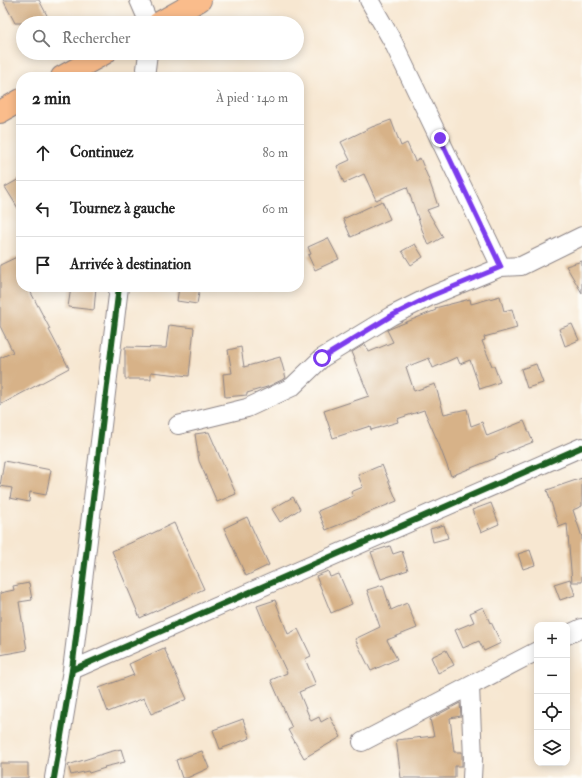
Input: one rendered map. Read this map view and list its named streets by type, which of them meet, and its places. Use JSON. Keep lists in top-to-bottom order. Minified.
{"page":{"search":"Rechercher","heading":["2 min","À pied · 140 m"],"list":[["Continuez","80 m"],["Tournez à gauche","60 m"],"Arrivée à destination"],"map_buttons":["+","−"]}}
